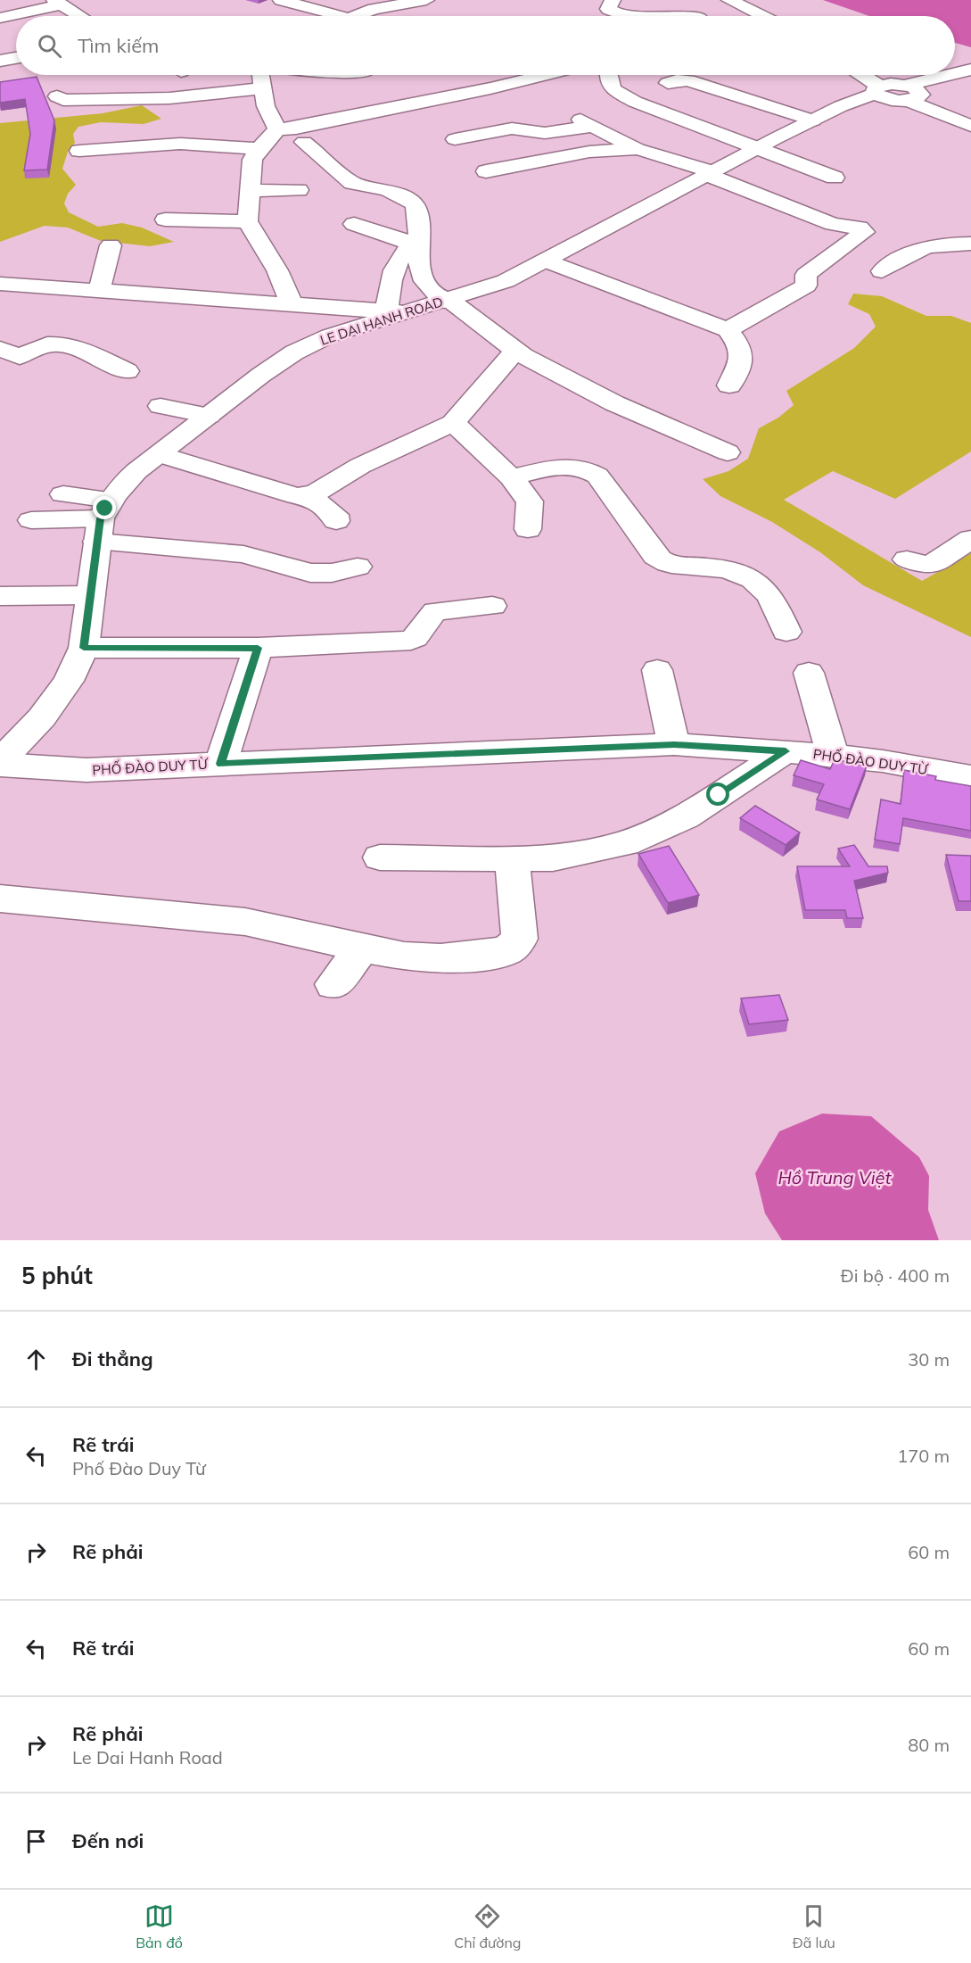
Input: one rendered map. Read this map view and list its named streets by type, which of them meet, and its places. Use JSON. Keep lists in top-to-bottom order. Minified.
{"streets":{"street":["LE DAI HANH ROAD","PHỐ ĐÀO DUY TỪ"]},"water":["Hồ Trung Việt"],"page":{"search":"Tìm kiếm","heading":["5 phút","Đi bộ · 400 m"],"list":[["Đi thẳng","30 m"],["Rẽ trái","Phố Đào Duy Từ","170 m"],["Rẽ phải","60 m"],["Rẽ trái","60 m"],["Rẽ phải","Le Dai Hanh Road","80 m"],"Đến nơi"],"nav":["Bản đồ","Chỉ đường","Đã lưu"]}}
